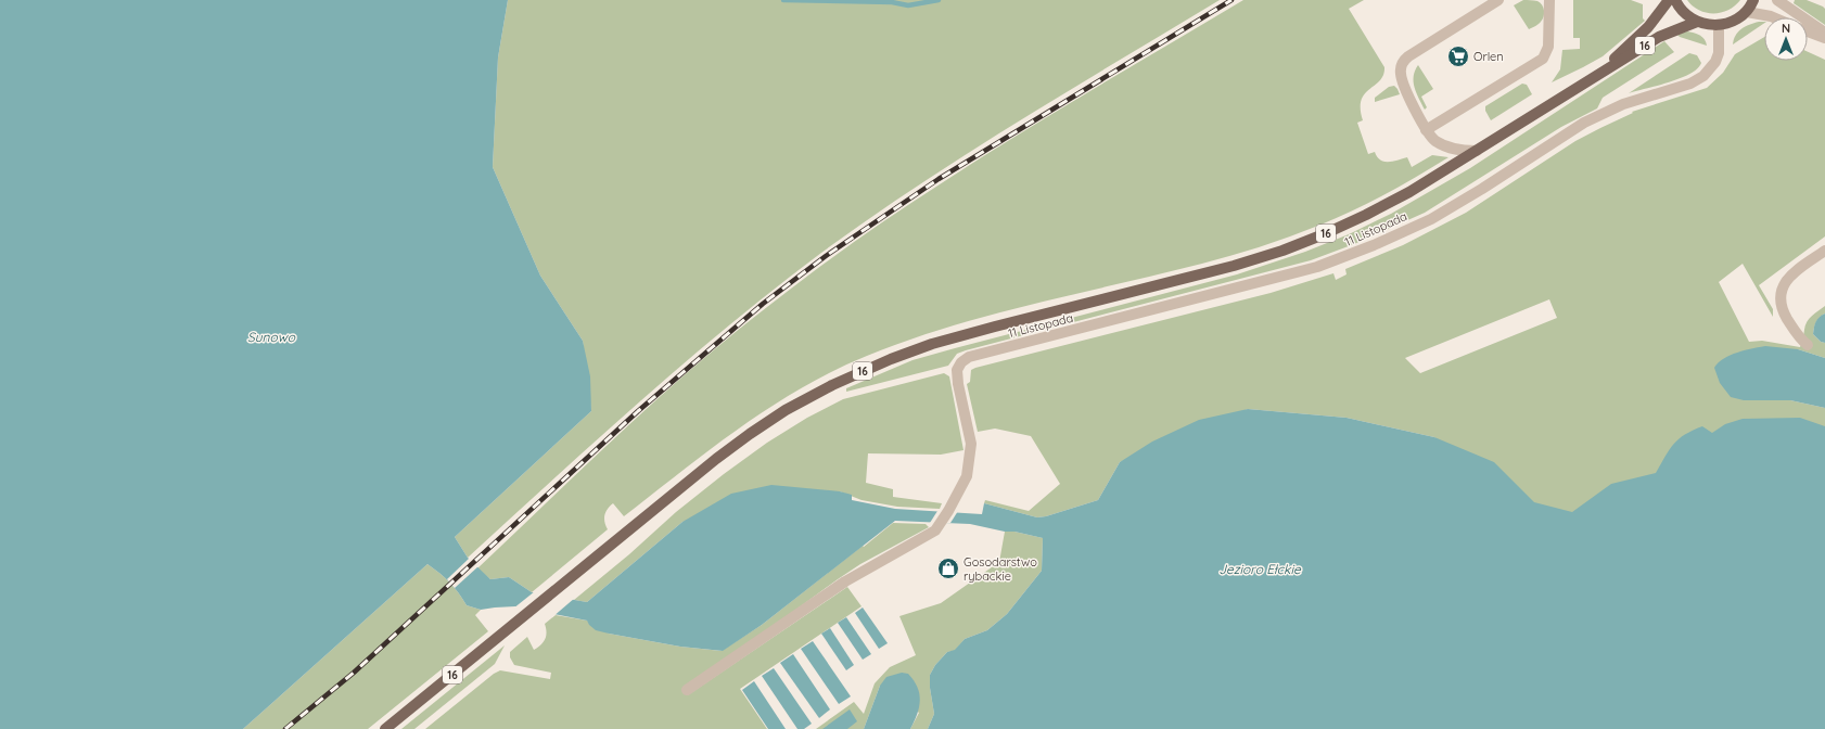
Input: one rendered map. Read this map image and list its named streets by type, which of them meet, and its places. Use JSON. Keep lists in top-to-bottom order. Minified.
{"streets":{"main road":["16"],"street":["11 Listopada"]},"water":["Sunowo","Jezioro Ełckie"],"places":{"supermarket":["Orlen"],"shop":["Gosodarstwo rybackie"]},"north":"top"}
